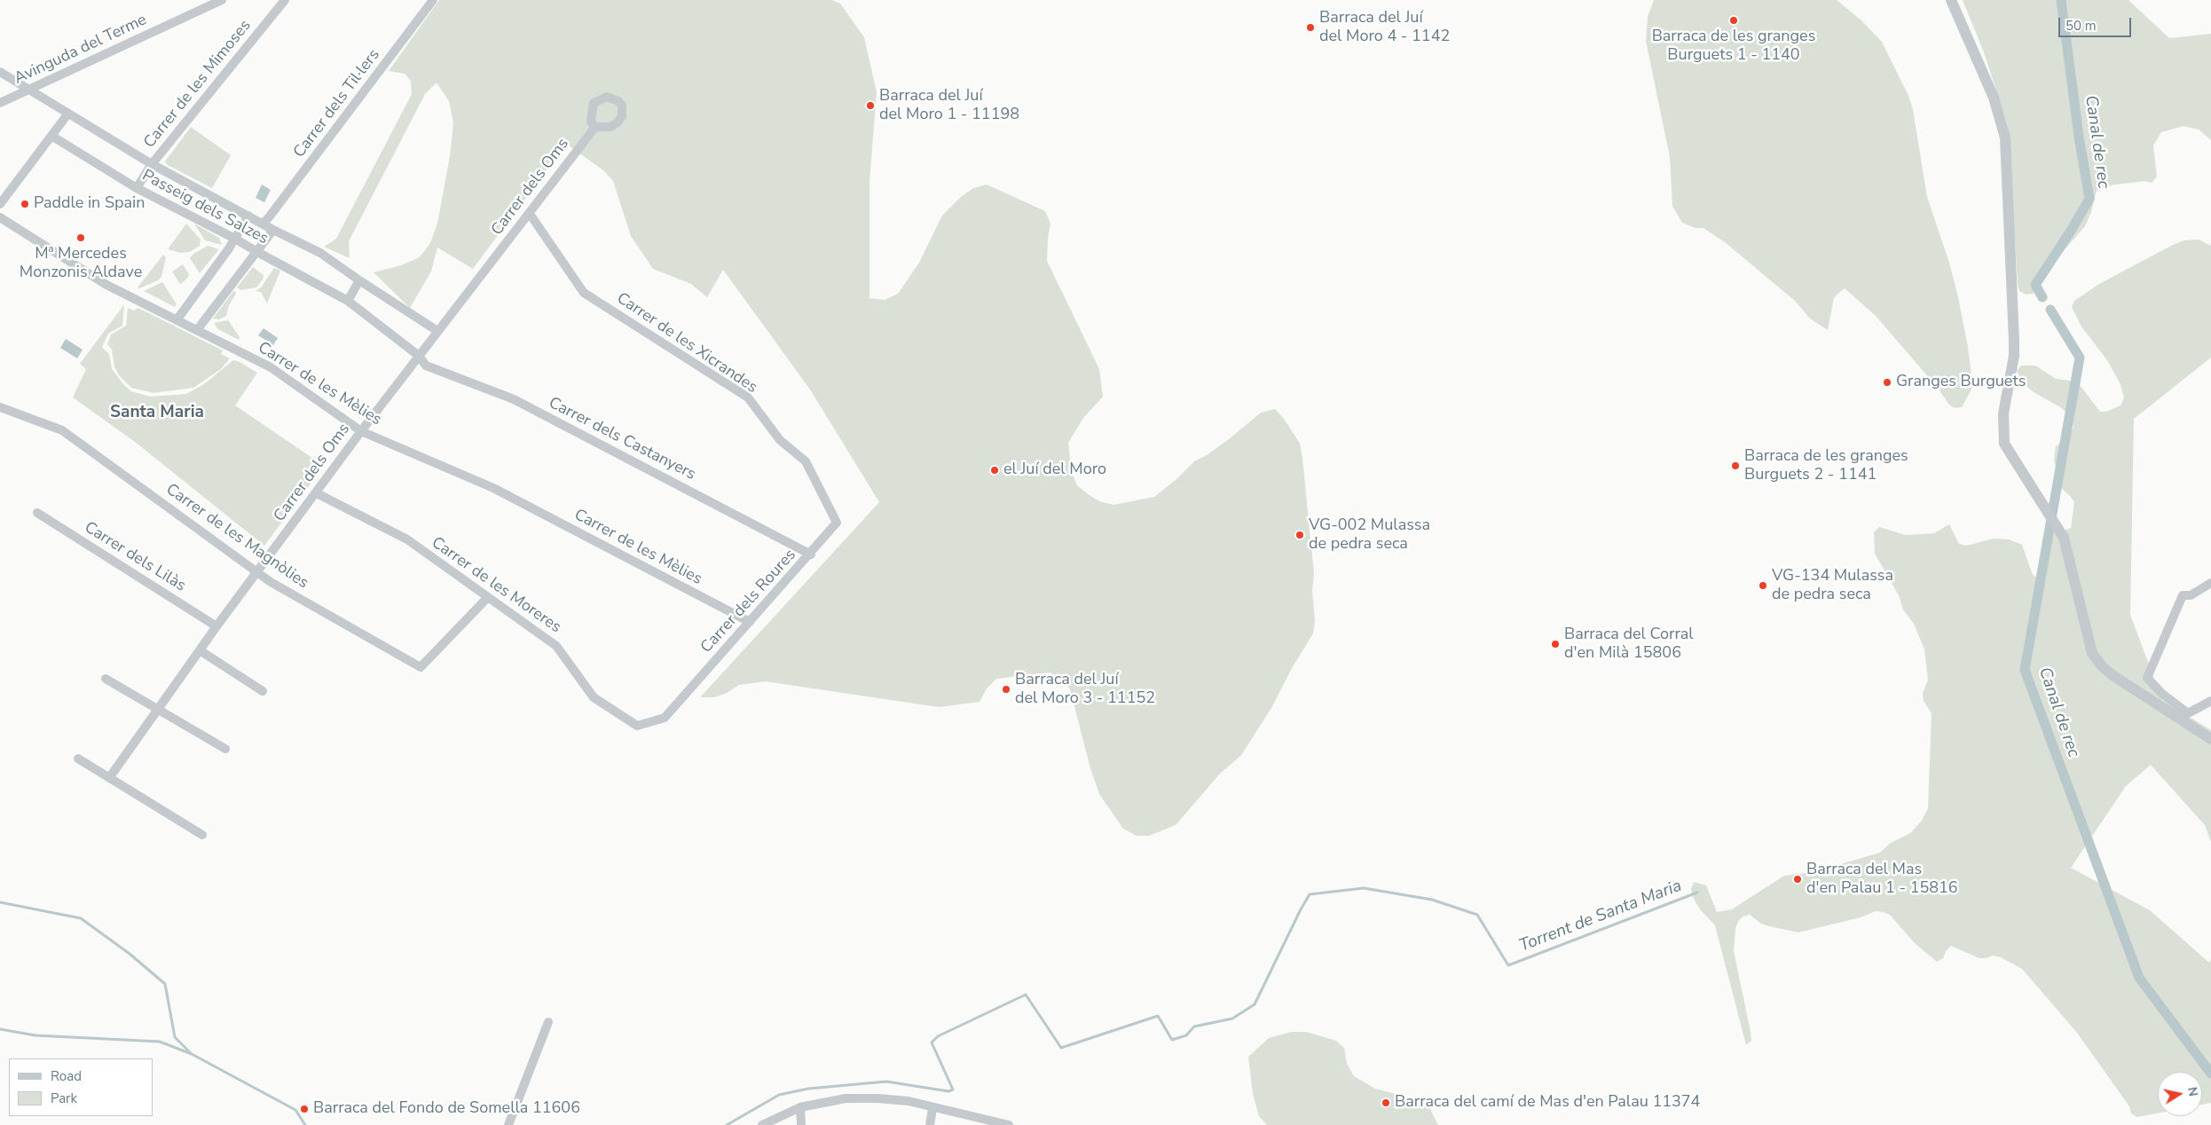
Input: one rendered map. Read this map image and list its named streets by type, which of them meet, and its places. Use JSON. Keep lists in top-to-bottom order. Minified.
{"streets":{"street":["Avinguda del Terme","Carrer de les Mimoses","Carrer dels Til·lers","Carrer dels Oms","Passeig dels Salzes","Carrer de les Xicrandes","Carrer de les Mèlies","Carrer dels Castanyers","Carrer de les Magnòlies","Carrer dels Lilàs","Carrer de les Moreres","Carrer dels Roures"]},"crossings":[["Avinguda del Terme","Passeig dels Salzes"],["Carrer de les Mimoses","Passeig dels Salzes"],["Carrer dels Til·lers","Passeig dels Salzes"],["Carrer dels Oms","Passeig dels Salzes"],["Carrer dels Oms","Carrer de les Xicrandes"],["Carrer dels Oms","Carrer de les Mèlies"],["Carrer dels Oms","Carrer dels Castanyers"],["Carrer dels Oms","Carrer de les Magnòlies"],["Carrer dels Oms","Carrer dels Lilàs"],["Carrer dels Oms","Carrer de les Moreres"],["Passeig dels Salzes","Carrer dels Castanyers"],["Carrer de les Xicrandes","Carrer dels Roures"],["Carrer de les Mèlies","Carrer dels Roures"],["Carrer dels Castanyers","Carrer dels Roures"],["Carrer de les Magnòlies","Carrer de les Moreres"],["Carrer de les Moreres","Carrer dels Roures"]],"districts":["Santa Maria"],"water":["Canal de rec","Torrent de Santa Maria"],"places":["Barraca de les granges Burguets 1 - 1140","Barraca del Juí del Moro 4 - 1142","Barraca del Juí del Moro 1 - 11198","Paddle in Spain","Mª Mercedes Monzonis Aldave","Granges Burguets","Barraca de les granges Burguets 2 - 1141","el Juí del Moro","VG-002 Mulassa de pedra seca","VG-134 Mulassa de pedra seca","Barraca del Corral d'en Milà 15806","Barraca del Juí del Moro 3 - 11152","Barraca del Mas d'en Palau 1 - 15816","Barraca del camí de Mas d'en Palau 11374","Barraca del Fondo de Somella 11606"],"legend":["Road","Park"],"scale_bar":"50 m","north":"right"}
